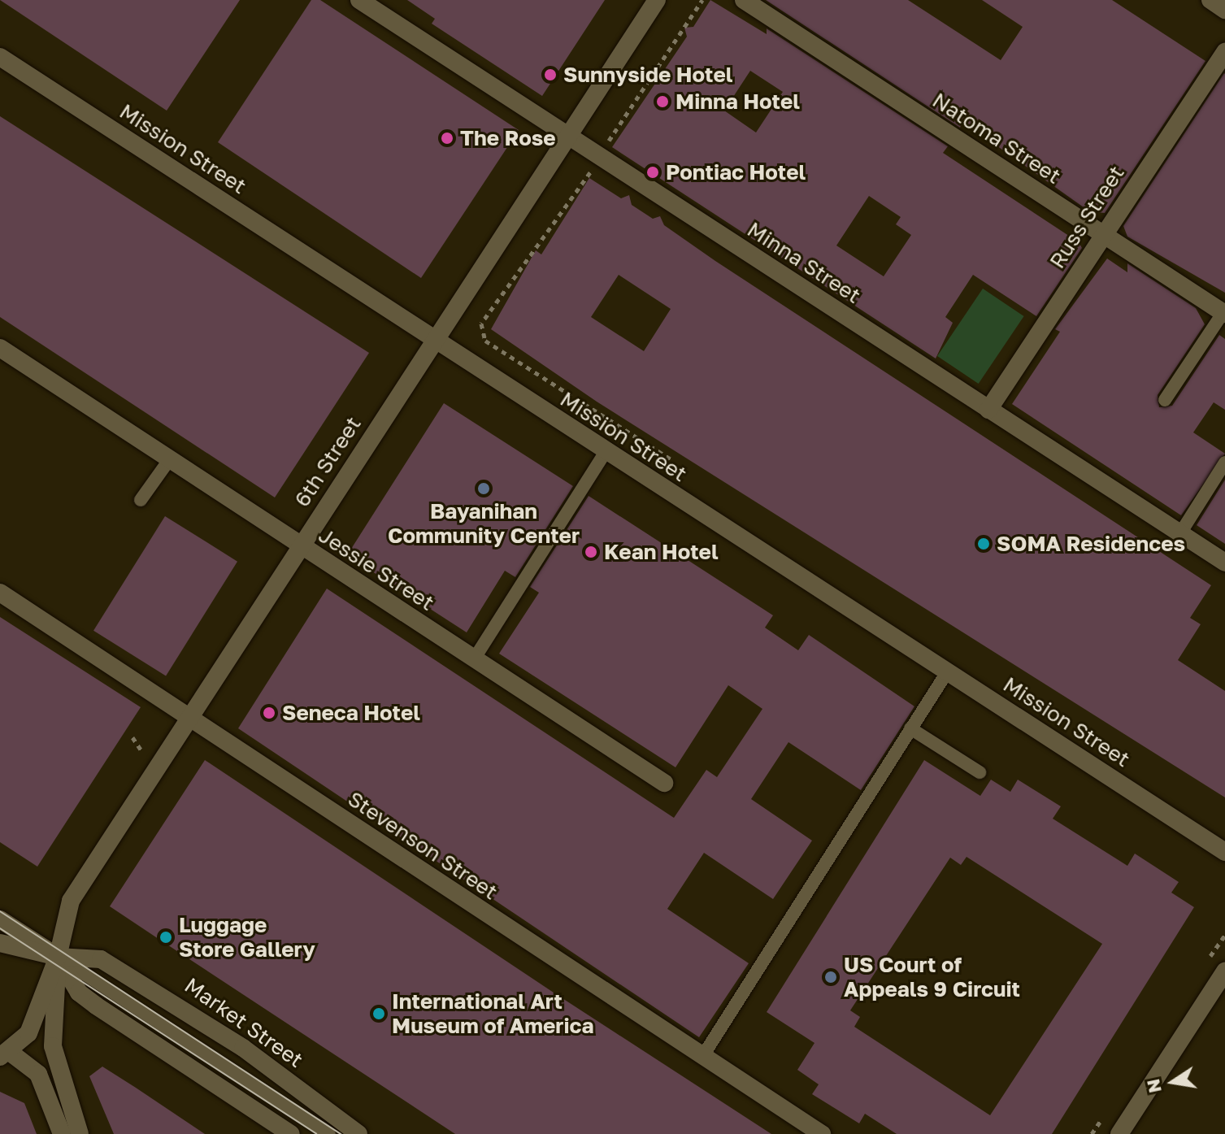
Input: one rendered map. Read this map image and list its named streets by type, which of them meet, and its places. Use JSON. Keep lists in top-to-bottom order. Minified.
{"streets":{"street":["Natoma Street","Mission Street","Russ Street","Minna Street","6th Street","Jessie Street","Stevenson Street","Market Street"]},"crossings":[["Natoma Street","Russ Street"],["Mission Street","6th Street"],["Russ Street","Minna Street"],["Minna Street","6th Street"],["6th Street","Jessie Street"],["6th Street","Stevenson Street"],["6th Street","Market Street"]],"places":["Sunnyside Hotel","Minna Hotel","The Rose","Pontiac Hotel","Bayanihan Community Center","SOMA Residences","Kean Hotel","Seneca Hotel","Luggage Store Gallery","US Court of Appeals 9 Circuit","International Art Museum of America"],"north":"left"}
